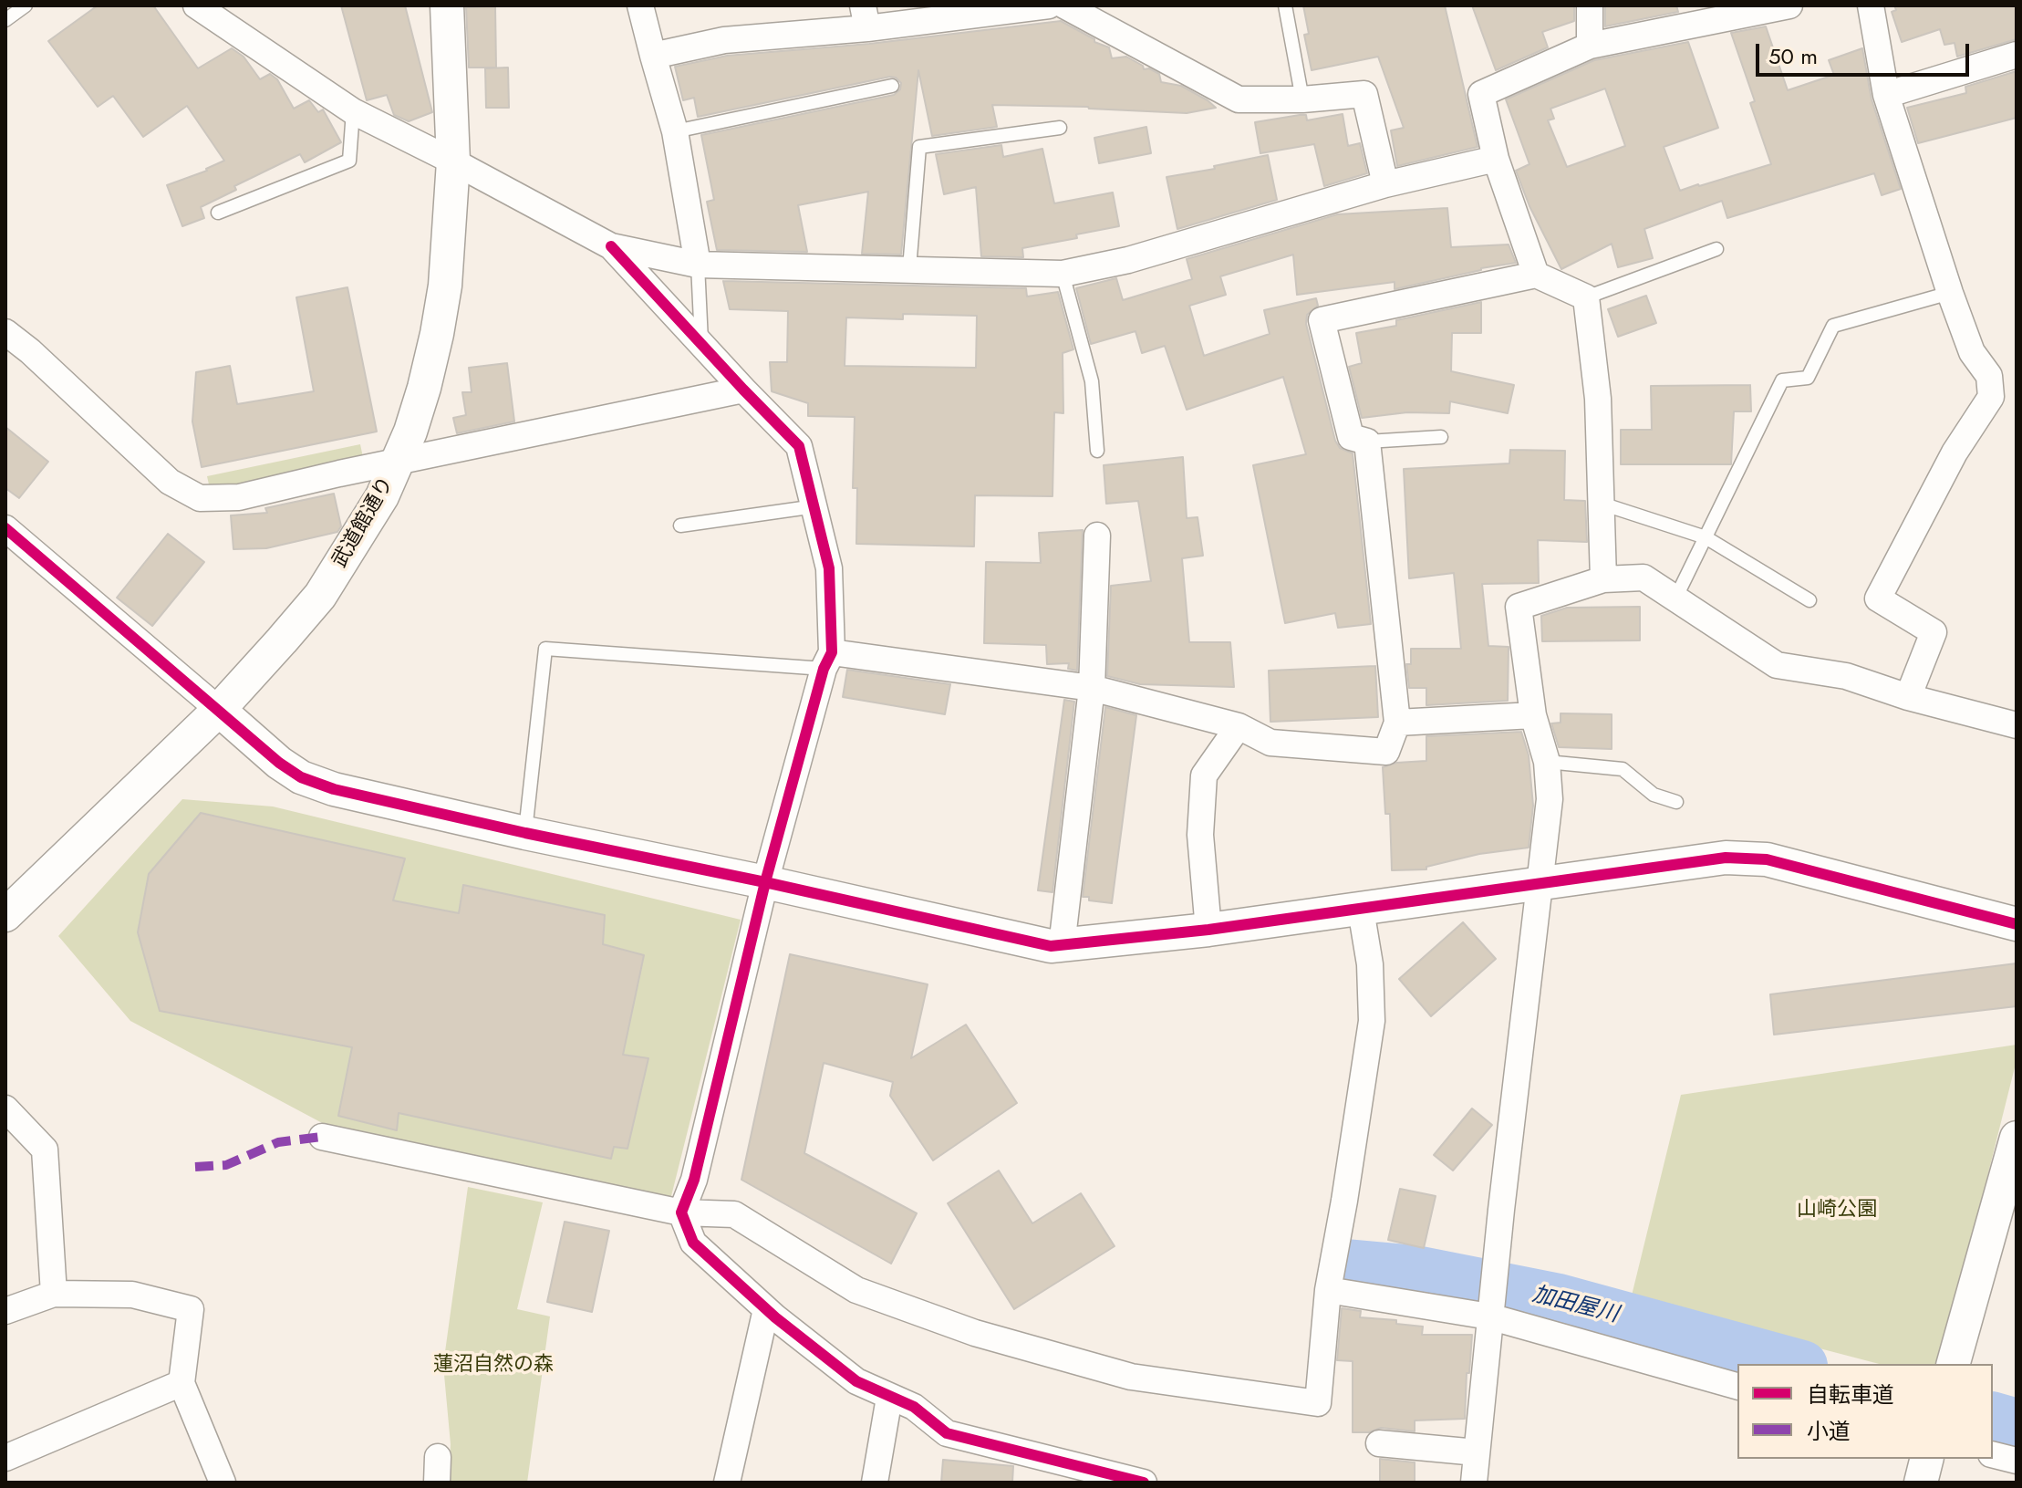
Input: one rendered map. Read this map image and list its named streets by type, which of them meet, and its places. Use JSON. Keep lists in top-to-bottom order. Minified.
{"streets":{"street":["武道館通り"]},"water":["加田屋川"],"parks":["山崎公園","蓮沼自然の森"],"legend":["自転車道","小道"],"scale_bar":"50 m"}
